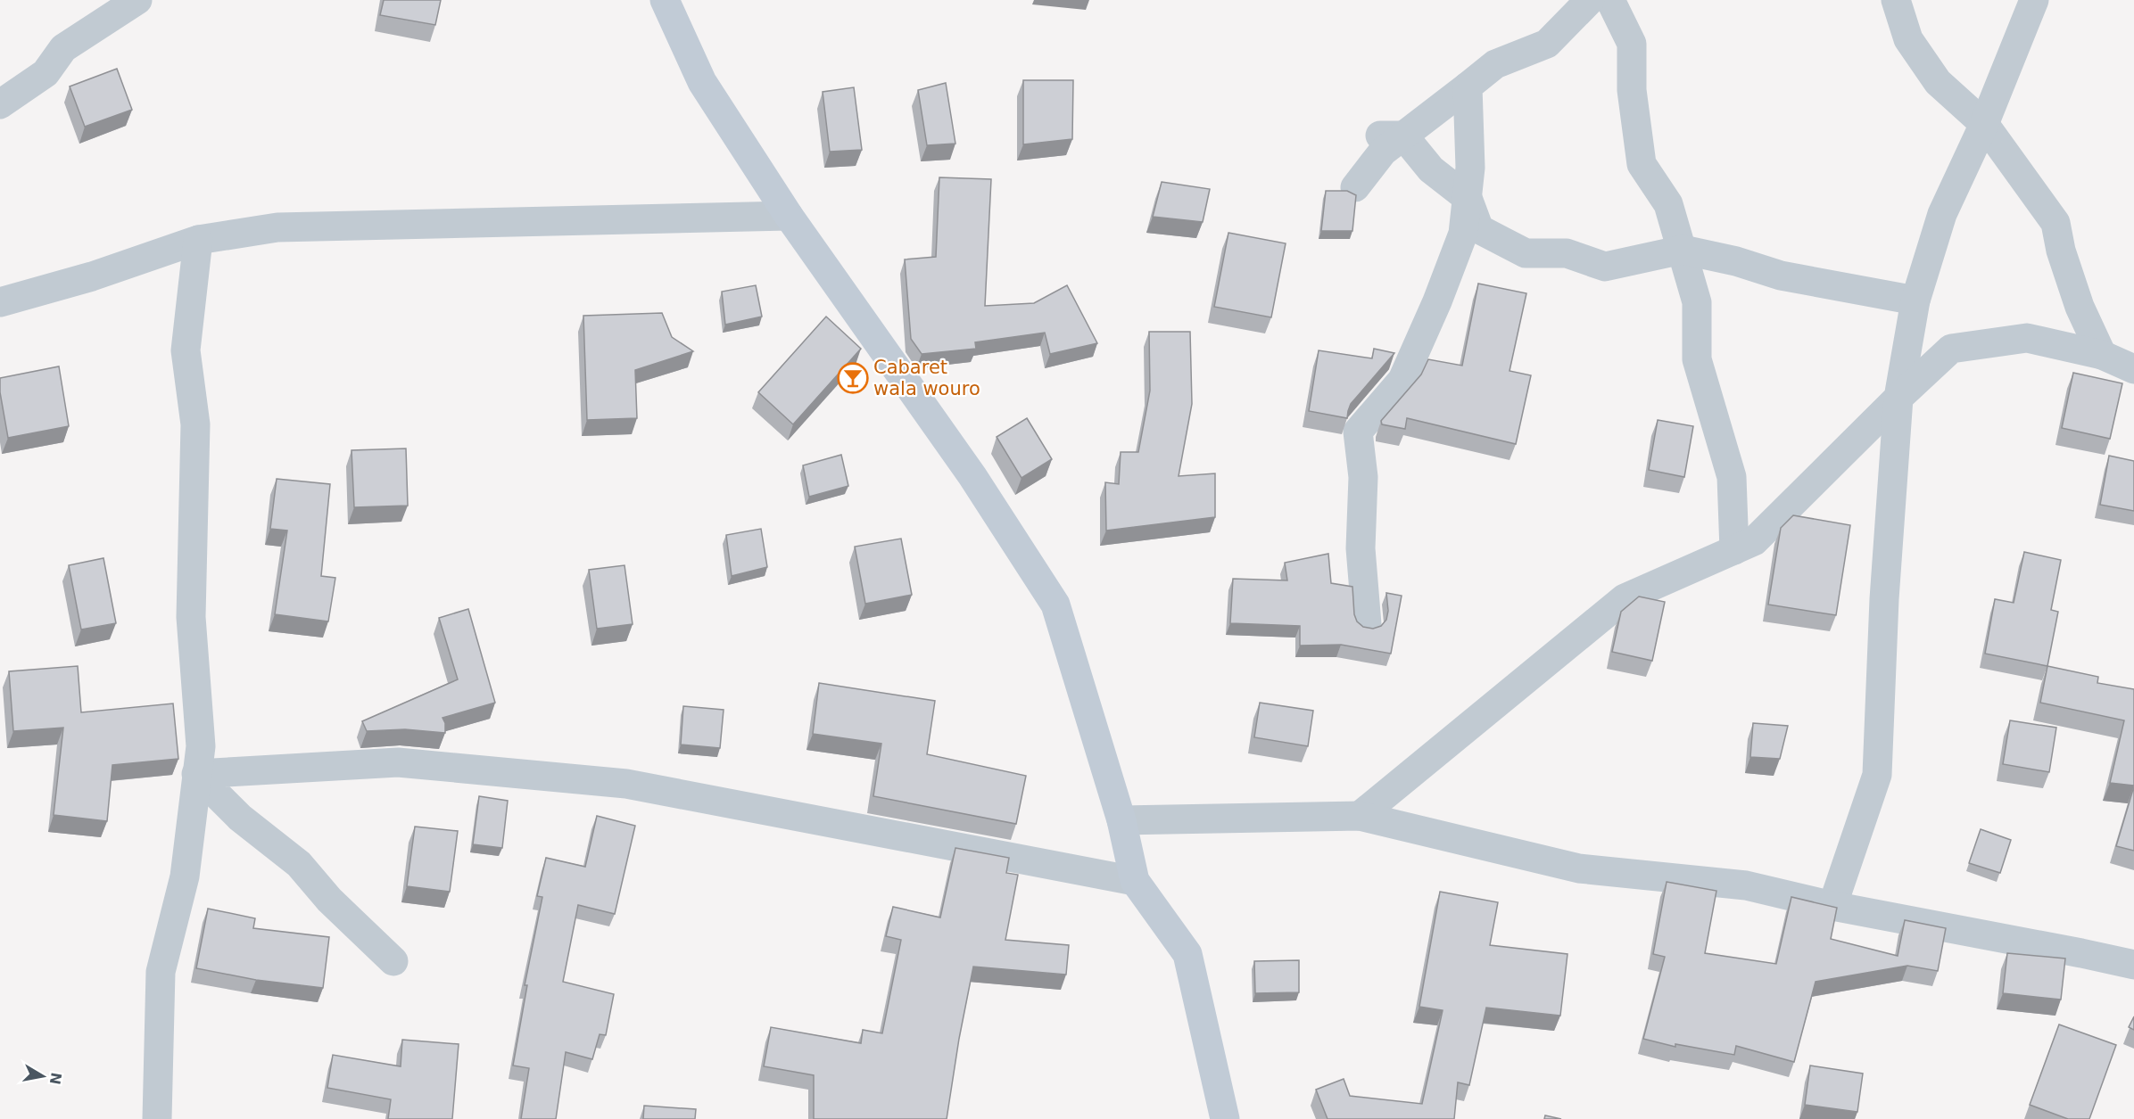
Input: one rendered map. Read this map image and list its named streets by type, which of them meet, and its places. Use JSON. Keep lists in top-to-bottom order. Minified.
{"places":{"bar":["Cabaret wala wouro"]},"north":"right"}
